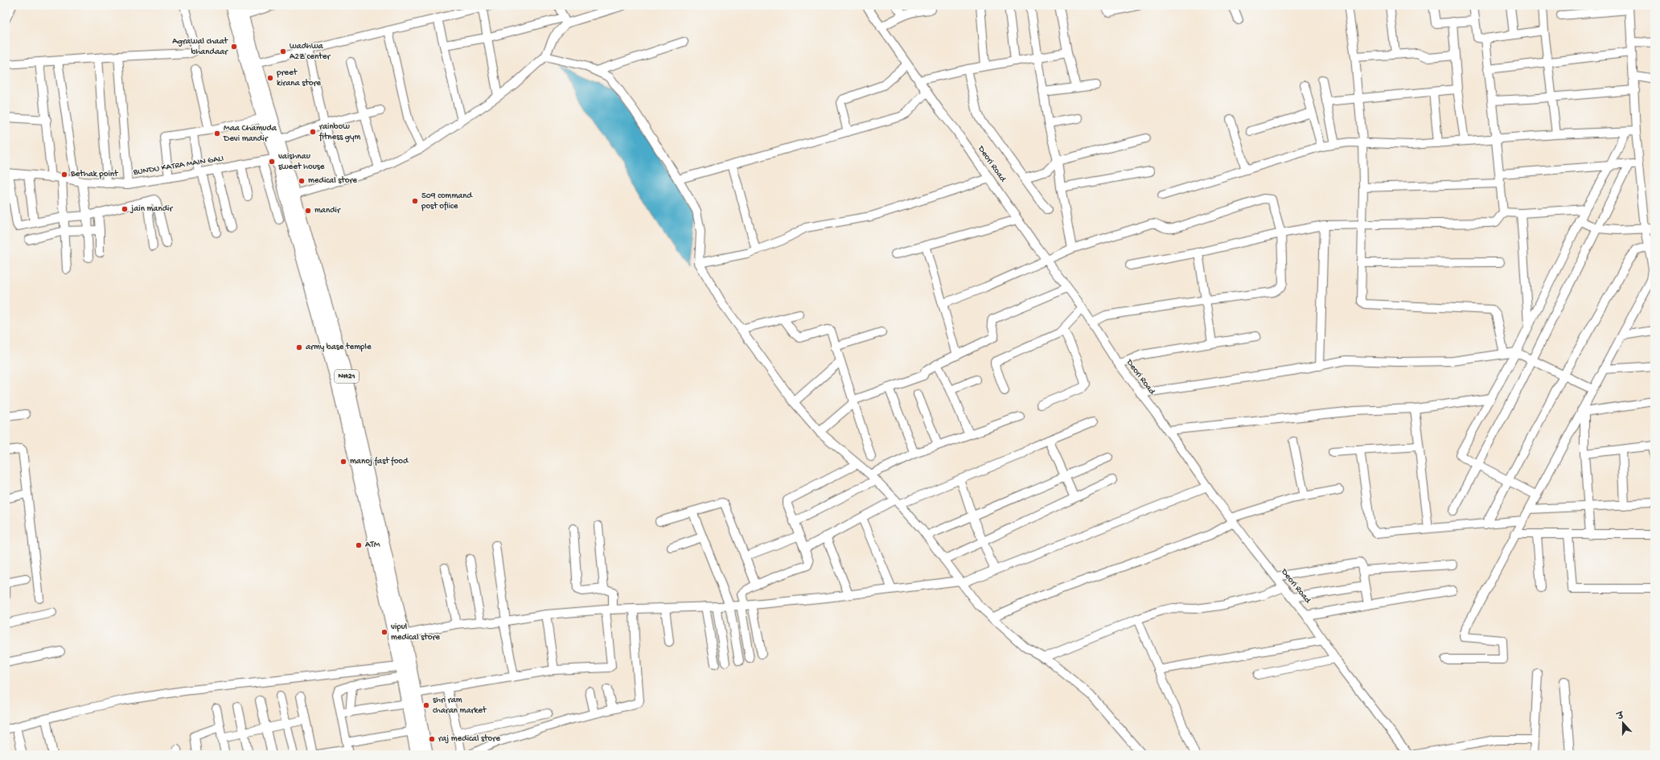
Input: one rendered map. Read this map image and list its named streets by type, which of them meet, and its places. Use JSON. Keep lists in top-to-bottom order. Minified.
{"streets":{"highway":["NH21"],"street":["Deori Road","BUNDU KATRA MAIN GALI"]},"crossings":[["BUNDU KATRA MAIN GALI","NH21"]],"places":["Agrawal chaat bhandaar","wadhwa A2Z center","preet kirana store","rainbow fitness gym","Maa Chamuda Devi mandir","vaishnau sweet house","Bethak point","medical store","509 command post ofiice","jain mandir","mandir","army base temple","manoj fast food","ATM","vipul medical store","shri ram charan market","raj medical store"],"north":"top"}
